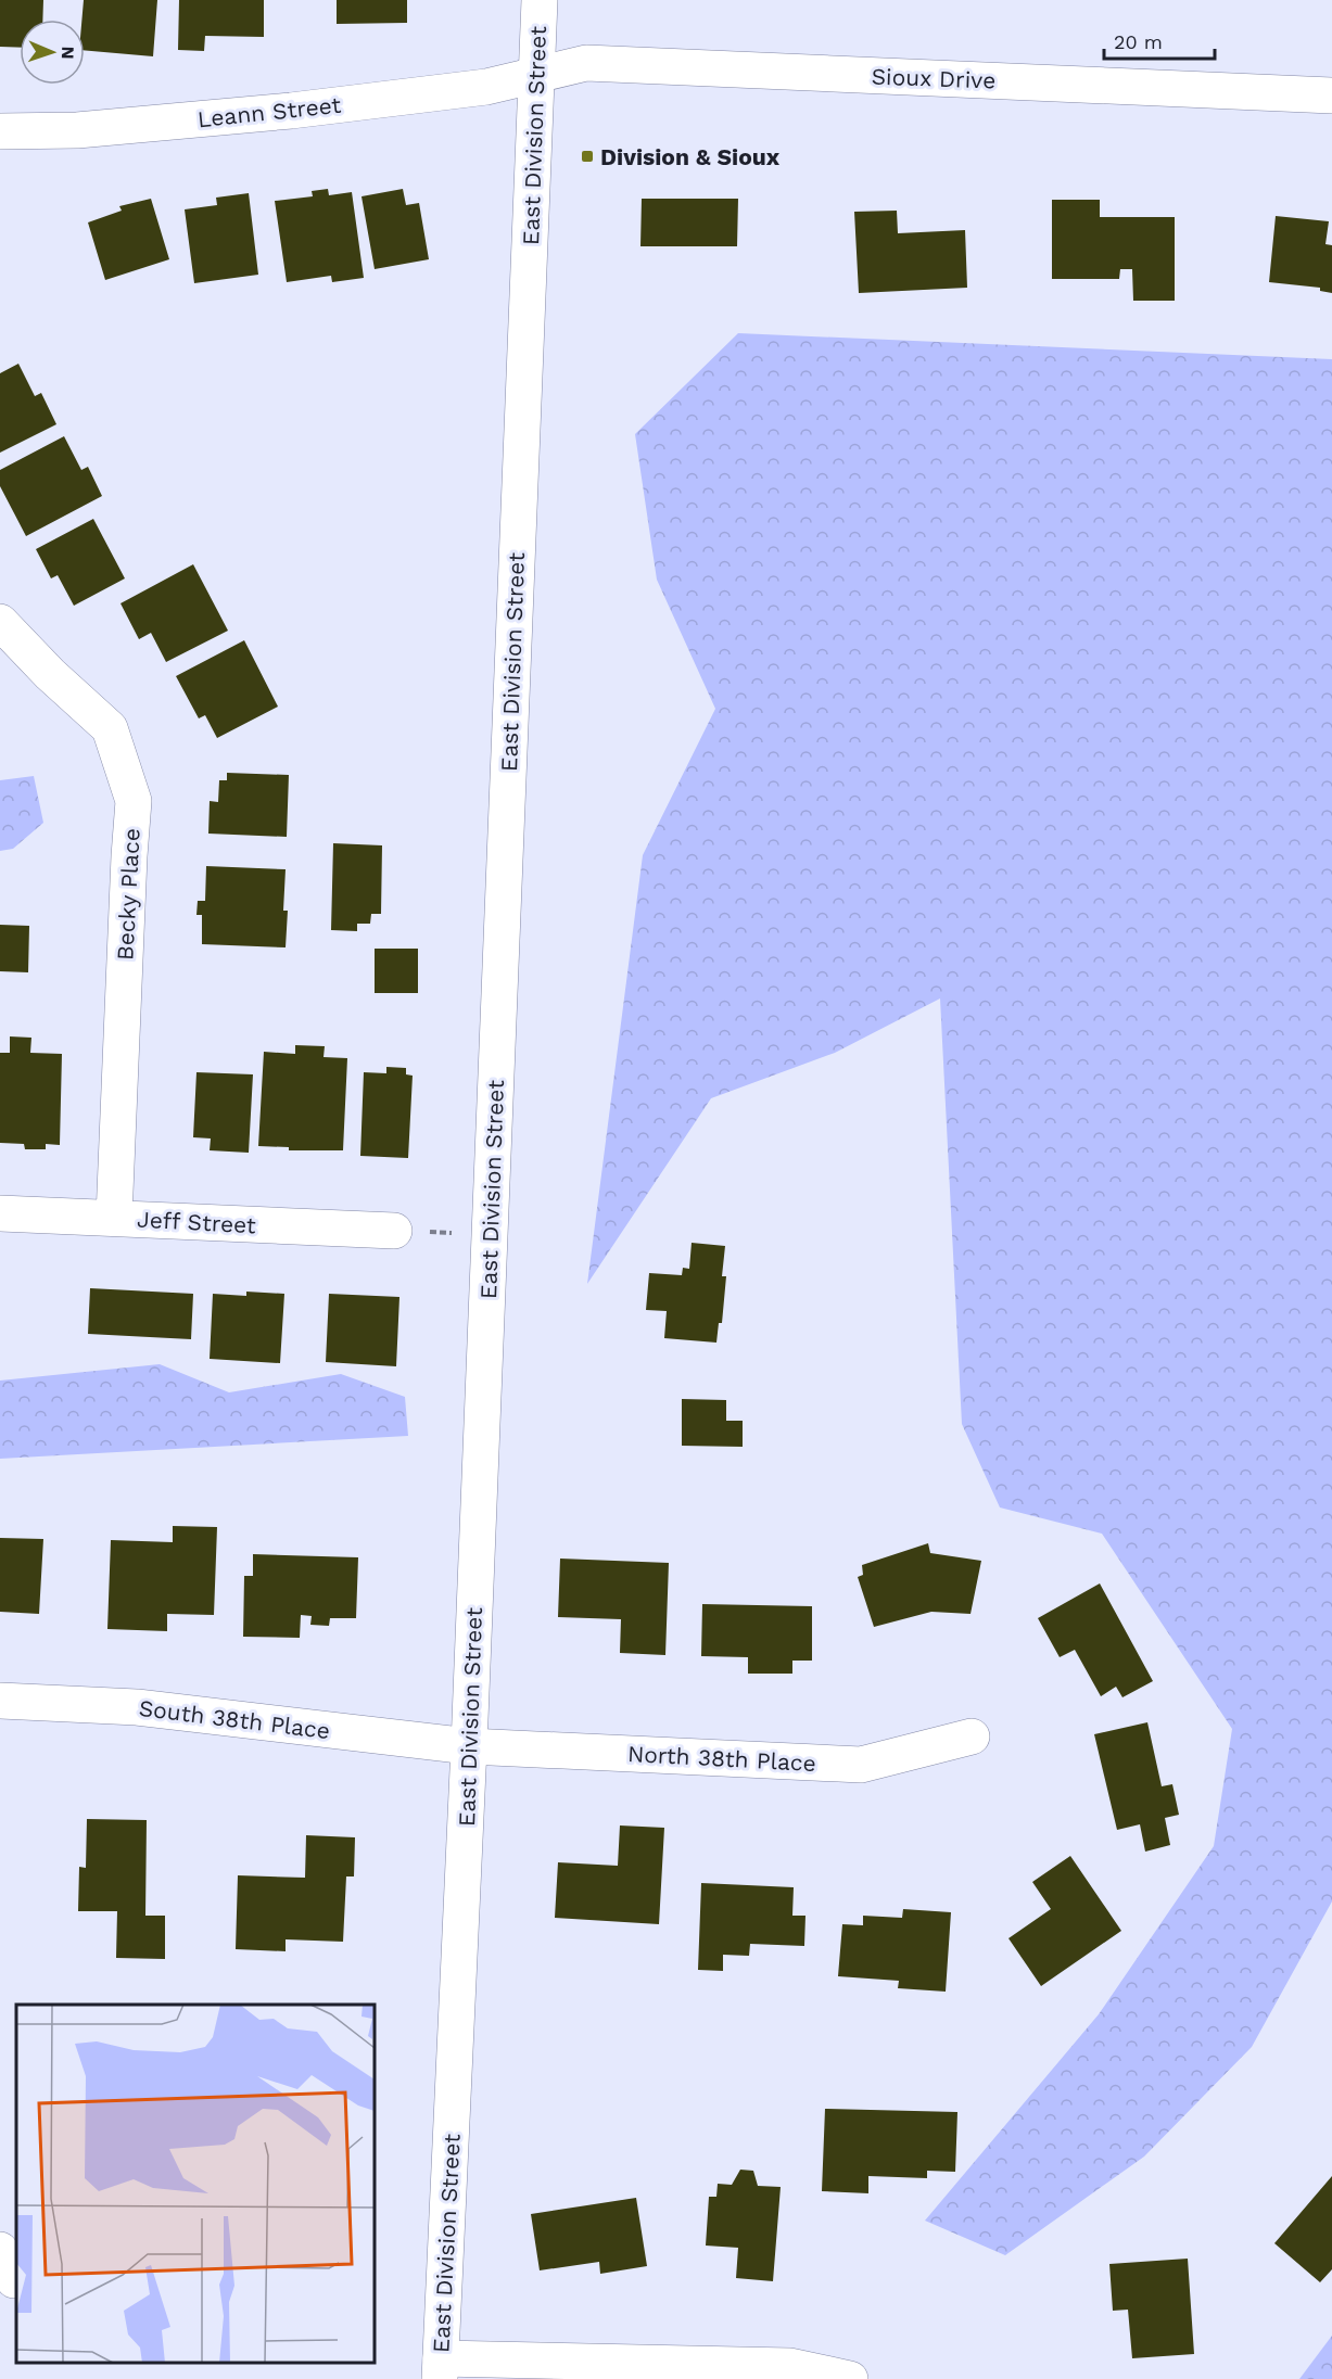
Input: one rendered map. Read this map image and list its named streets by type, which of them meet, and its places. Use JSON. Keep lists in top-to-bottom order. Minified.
{"streets":{"street":["Sioux Drive","Leann Street","East Division Street","Becky Place","Jeff Street","South 38th Place","North 38th Place"]},"crossings":[["Sioux Drive","Leann Street"],["Sioux Drive","East Division Street"],["Leann Street","East Division Street"],["East Division Street","South 38th Place"],["East Division Street","North 38th Place"],["Becky Place","Jeff Street"],["South 38th Place","North 38th Place"]],"places":{"transit":["Division & Sioux"]},"scale_bar":"20 m","north":"right"}
